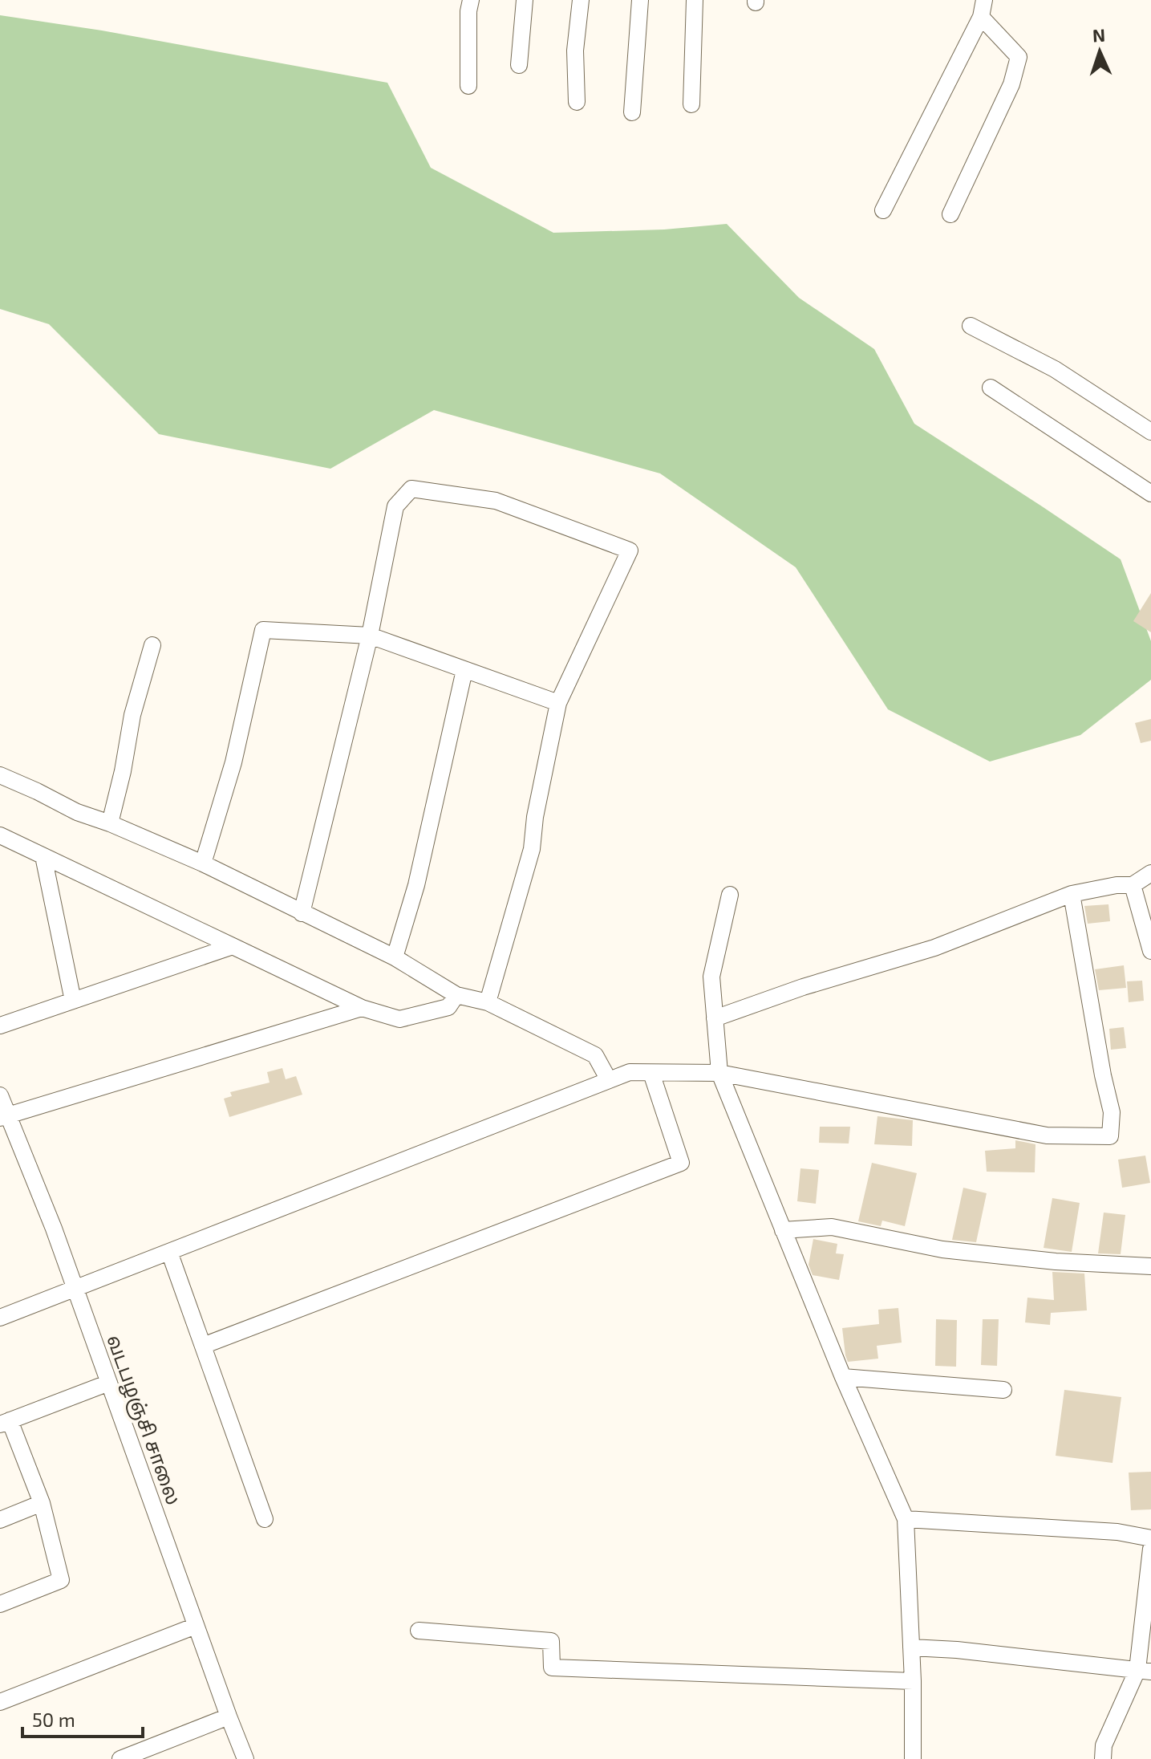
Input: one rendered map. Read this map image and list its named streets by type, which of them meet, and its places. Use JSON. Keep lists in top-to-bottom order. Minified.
{"streets":{"street":["வடபழஞ்சி சாலை"]},"scale_bar":"50 m","north":"top"}
